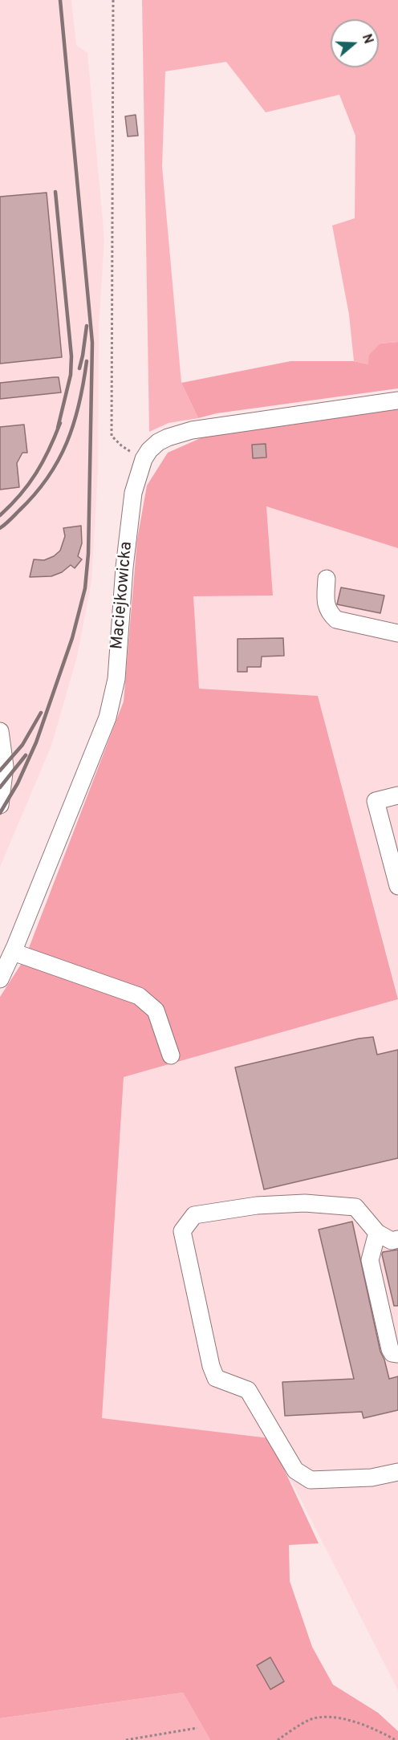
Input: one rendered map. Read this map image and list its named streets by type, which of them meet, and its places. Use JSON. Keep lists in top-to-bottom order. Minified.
{"streets":{"street":["Maciejkowicka"]},"north":"right"}
